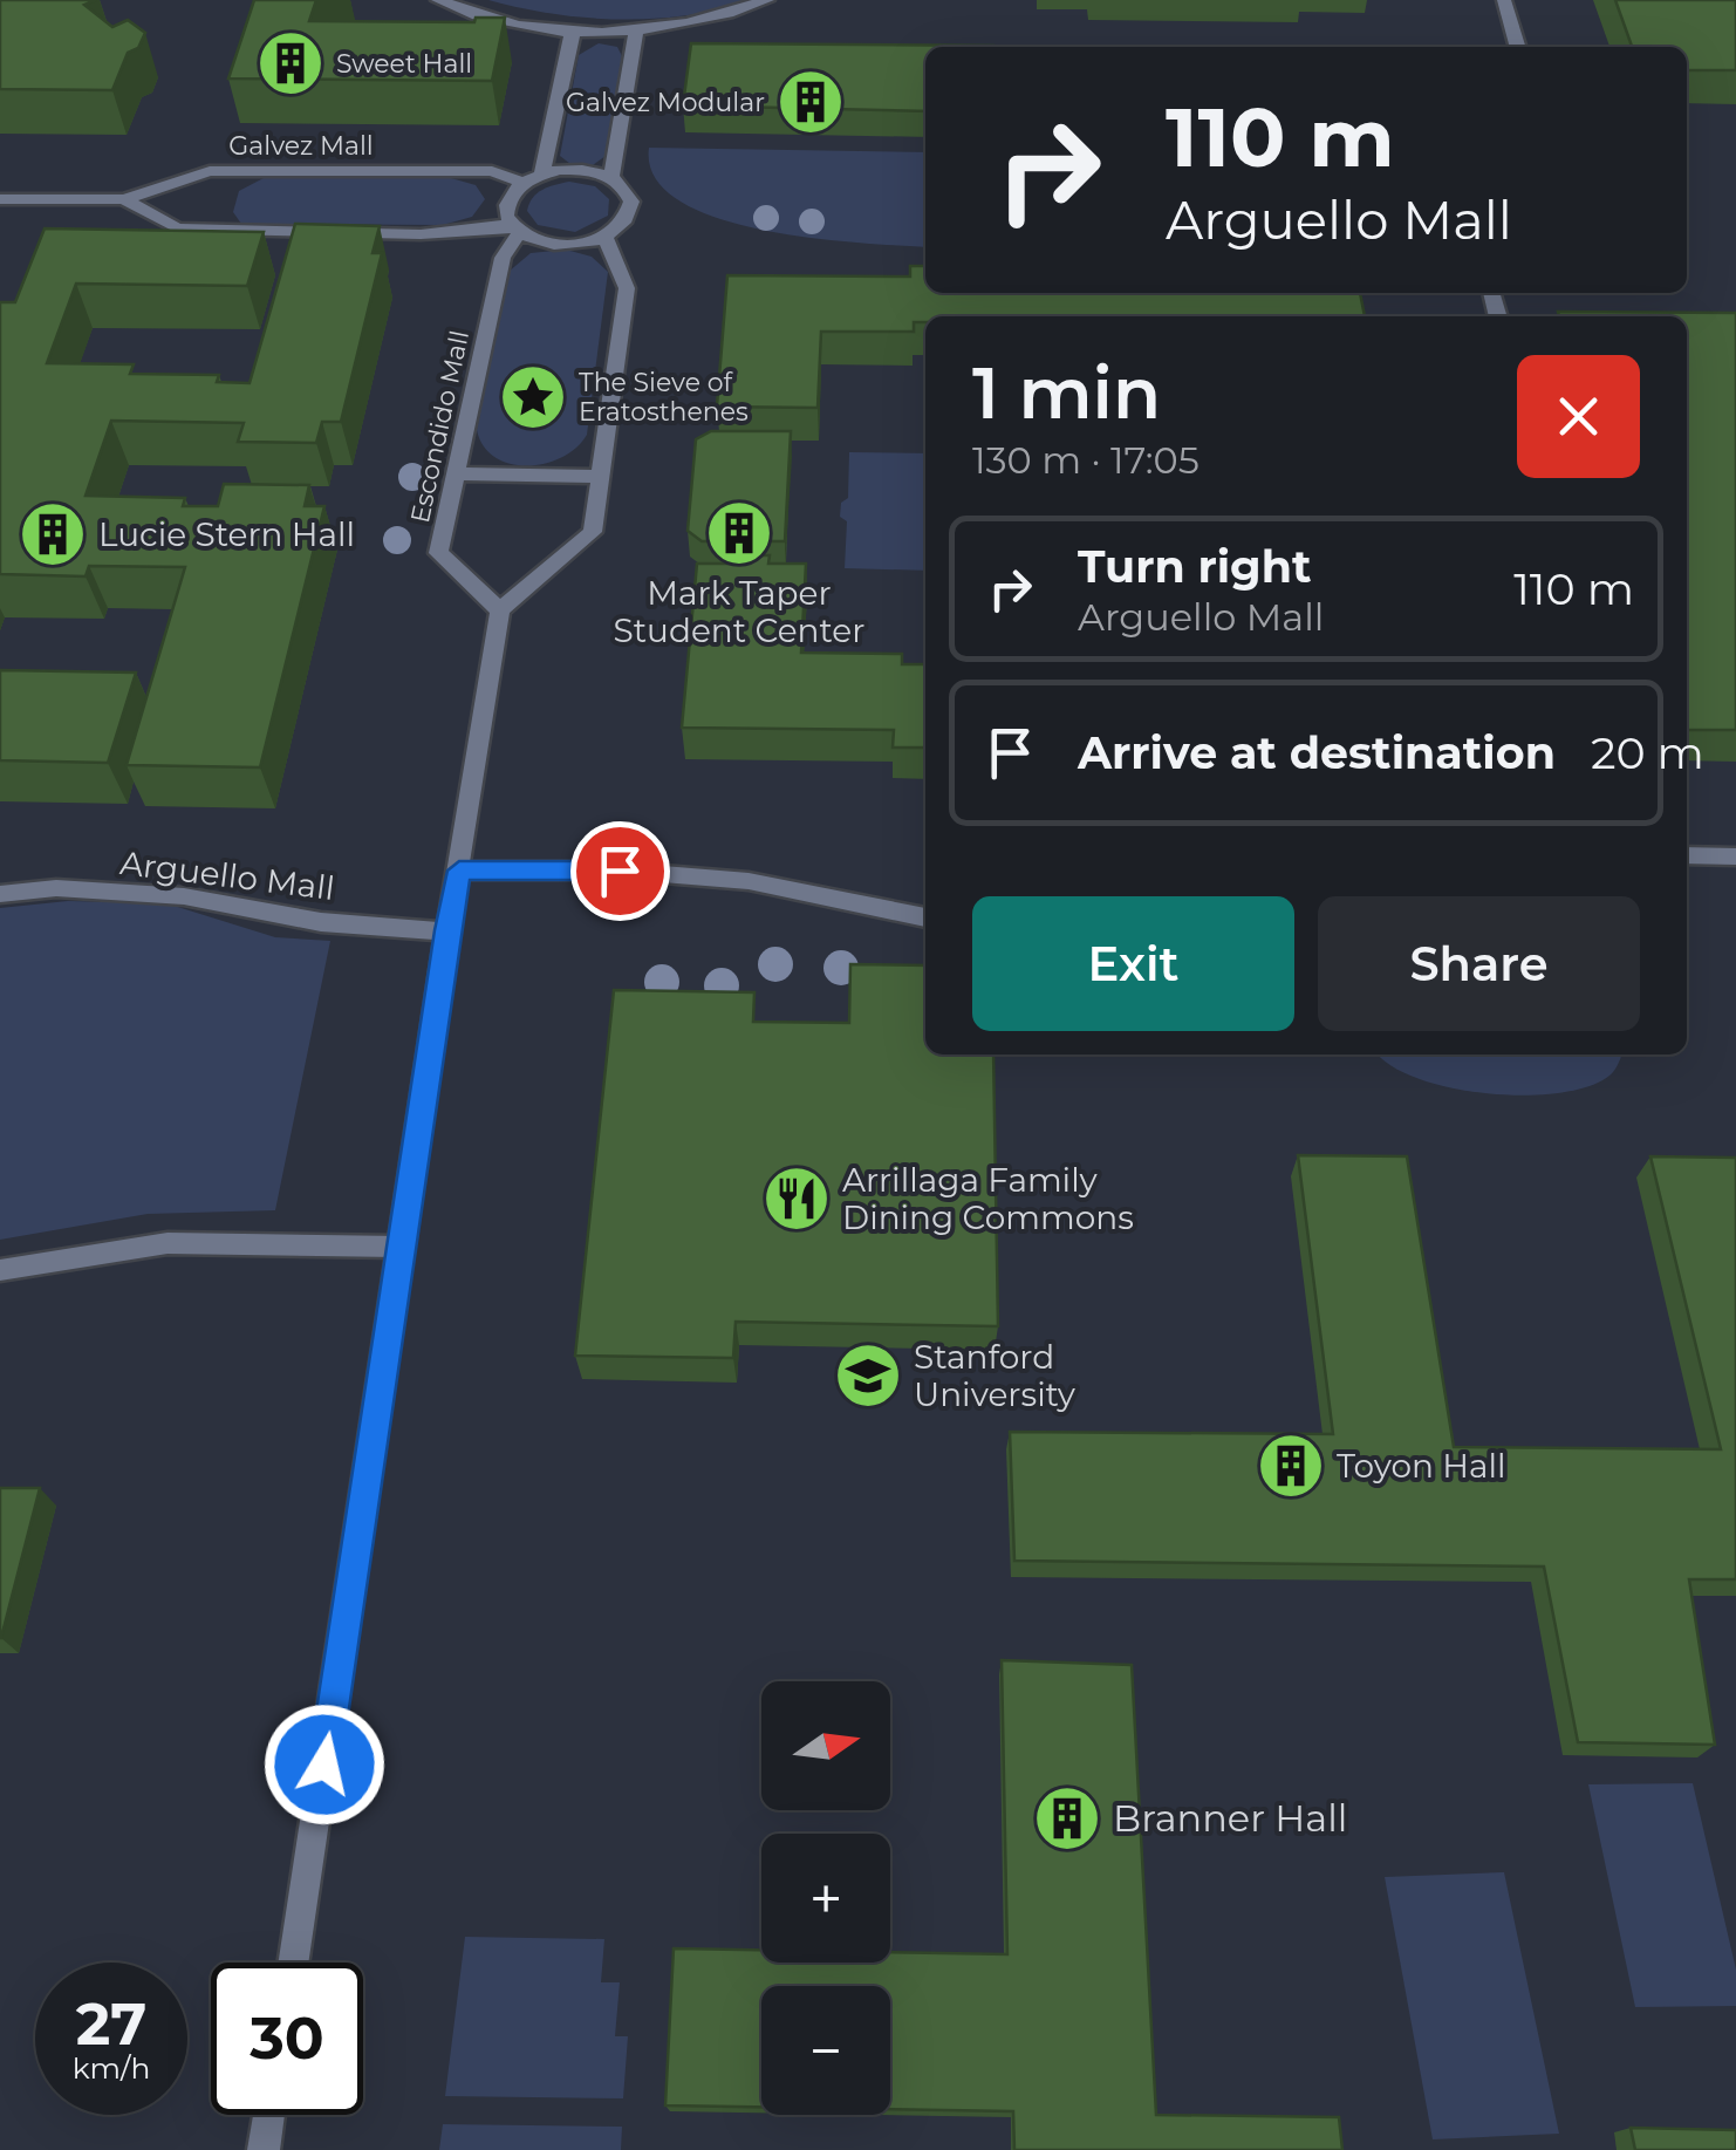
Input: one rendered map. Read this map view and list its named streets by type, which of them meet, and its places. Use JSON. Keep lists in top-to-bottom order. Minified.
{"streets":{"street":["Galvez Mall","Escondido Mall","Arguello Mall"]},"crossings":[["Galvez Mall","Escondido Mall"]],"places":{"building":["Sweet Hall","Galvez Modular","Mark Taper Student Center","Lucie Stern Hall","Toyon Hall","Branner Hall"],"place":["The Sieve of Eratosthenes"],"restaurant":["Arrillaga Family Dining Commons"],"school or university":["Stanford University"]},"north":"right","page":{"turn":["110 m","Arguello Mall"],"heading":["1 min","130 m · 17:05"],"list":[{"name":"Turn right","note":"Arguello Mall","value":"110 m"},{"name":"Arrive at destination","value":"20 m"}],"buttons":["Exit","Share"],"map_buttons":["+","−"],"speed":"27 km/h","limit":"30"}}
